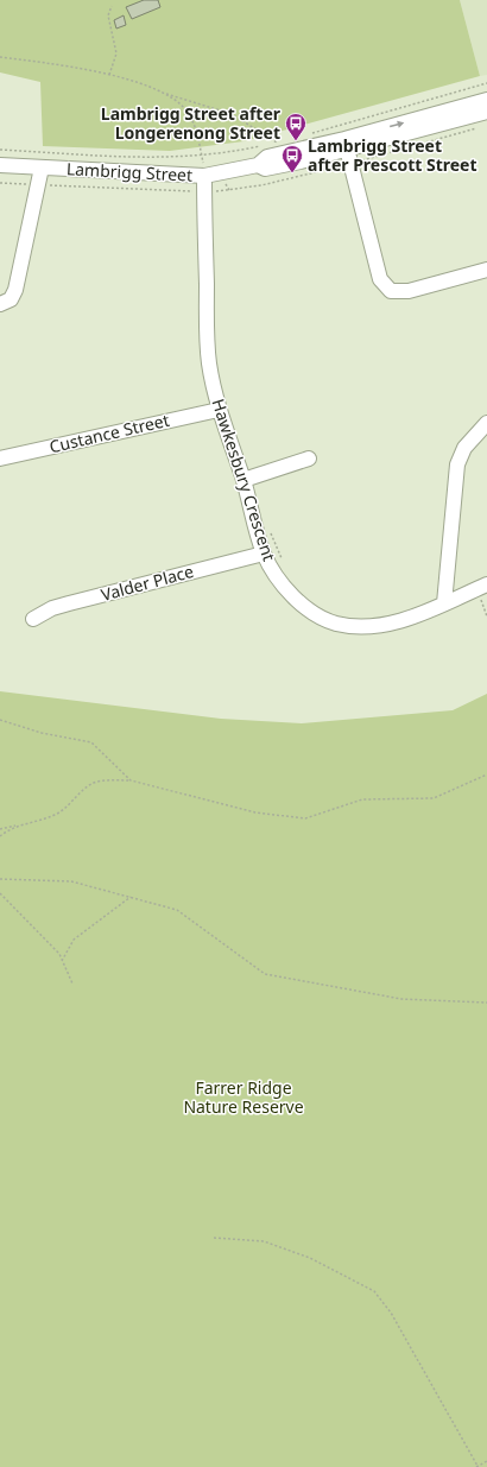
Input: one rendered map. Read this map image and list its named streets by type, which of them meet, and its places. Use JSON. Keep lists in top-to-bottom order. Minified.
{"streets":{"street":["Lambrigg Street","Custance Street","Hawkesbury Crescent","Valder Place"]},"crossings":[["Lambrigg Street","Hawkesbury Crescent"],["Custance Street","Hawkesbury Crescent"],["Hawkesbury Crescent","Valder Place"]],"parks":["Farrer Ridge Nature Reserve"],"places":{"bus stop":["Lambrigg Street after Longerenong Street","Lambrigg Street after Prescott Street"]}}
